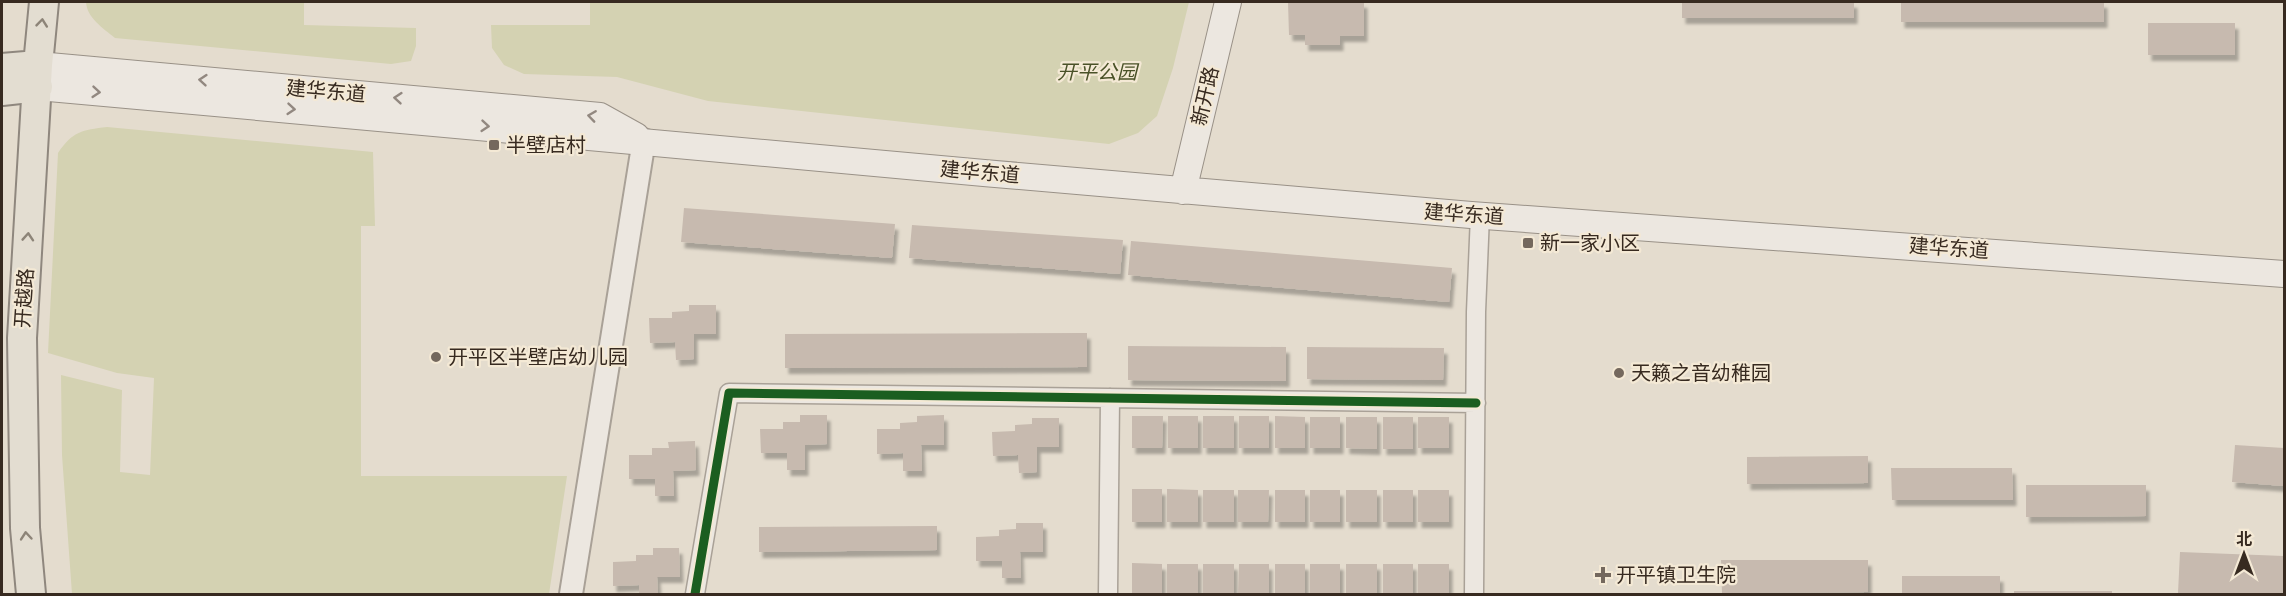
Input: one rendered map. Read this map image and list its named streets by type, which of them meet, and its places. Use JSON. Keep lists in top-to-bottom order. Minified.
{"streets":{"main road":["建华东道","新开路","开越路"]},"crossings":[["建华东道","新开路"],["建华东道","开越路"]],"one_way":["开越路"],"parks":["开平公园"],"places":{"transit":["半壁店村","新一家小区"],"other":["开平区半壁店幼儿园","天籁之音幼稚园"],"health":["开平镇卫生院"]},"north":"top"}
